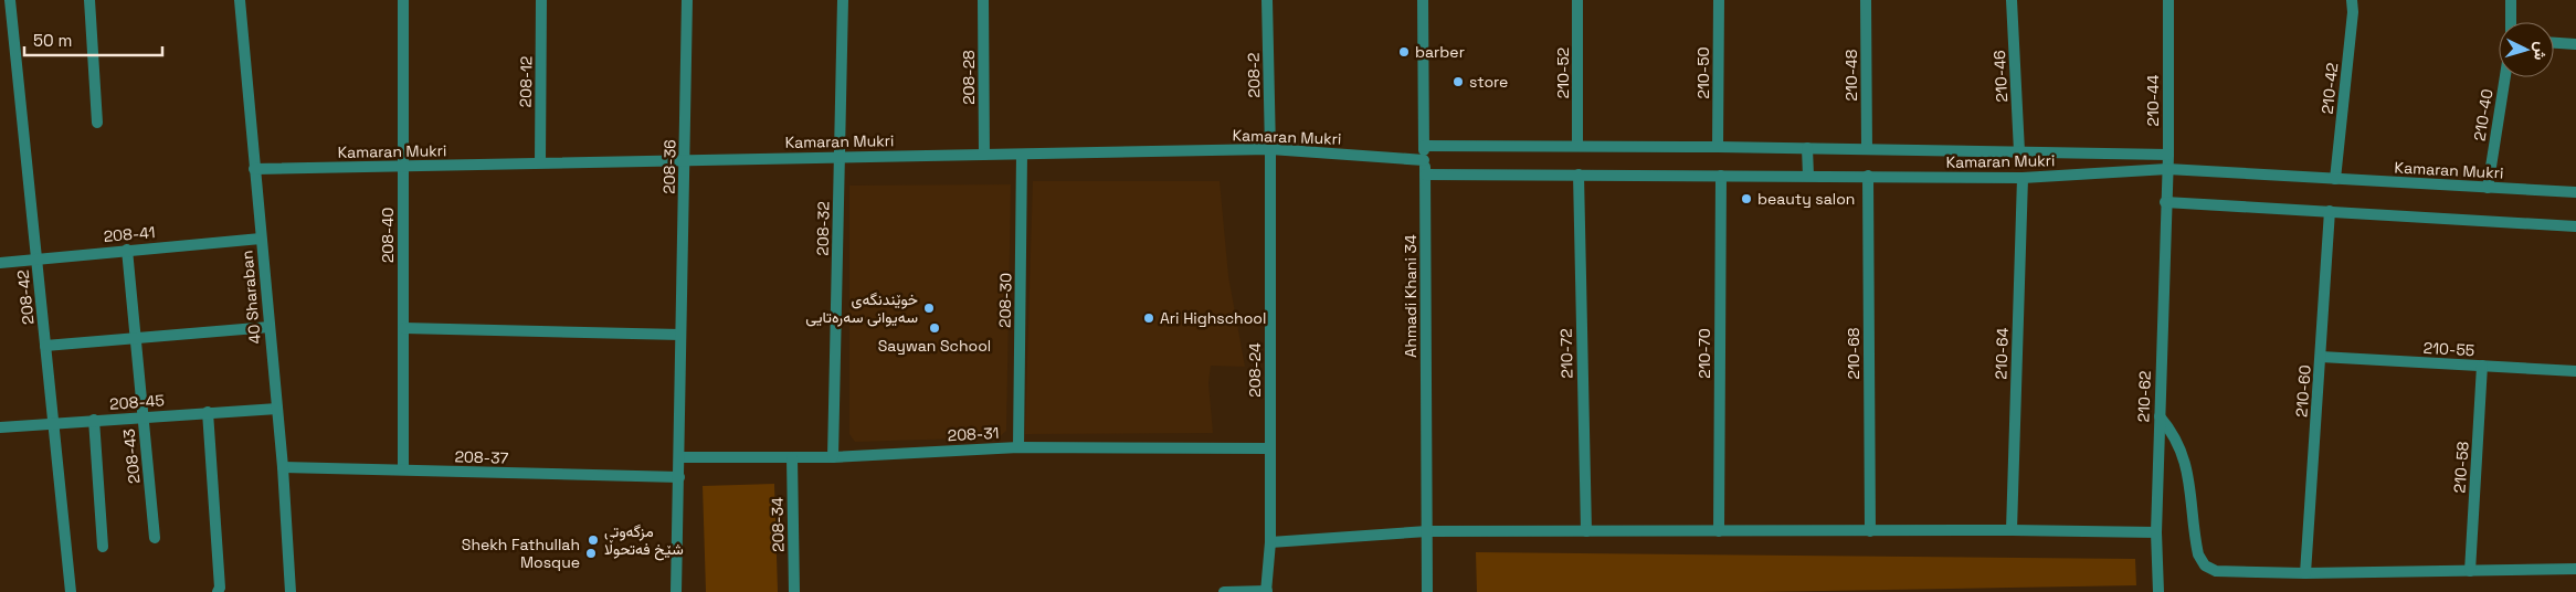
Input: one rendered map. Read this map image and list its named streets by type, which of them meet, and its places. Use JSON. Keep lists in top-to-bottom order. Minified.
{"streets":{"street":["210-52","210-50","208-2","210-48","210-46","208-28","208-12","210-42","210-44","210-40","Kamaran Mukri","208-36","208-32","208-41","208-40","Ahmadi Khani 34","208-42","40 Sharaban","208-30","210-55","210-72","210-70","210-68","210-64","208-24","210-60","210-62","208-45","208-31","208-43","208-37","210-58","208-34"]},"crossings":[["210-52","Kamaran Mukri"],["210-50","Kamaran Mukri"],["208-2","Kamaran Mukri"],["208-2","208-24"],["210-48","Kamaran Mukri"],["210-46","Kamaran Mukri"],["208-28","Kamaran Mukri"],["208-12","Kamaran Mukri"],["210-42","Kamaran Mukri"],["210-44","Kamaran Mukri"],["210-44","210-62"],["210-40","Kamaran Mukri"],["Kamaran Mukri","208-36"],["Kamaran Mukri","208-32"],["Kamaran Mukri","208-40"],["Kamaran Mukri","Ahmadi Khani 34"],["Kamaran Mukri","40 Sharaban"],["Kamaran Mukri","208-30"],["Kamaran Mukri","210-72"],["Kamaran Mukri","210-70"],["Kamaran Mukri","210-68"],["Kamaran Mukri","210-64"],["Kamaran Mukri","208-24"],["208-36","208-31"],["208-36","208-37"],["208-32","208-31"],["208-41","208-42"],["208-41","40 Sharaban"],["208-41","208-43"],["208-40","208-37"],["208-42","208-45"],["40 Sharaban","208-45"],["40 Sharaban","208-37"],["208-30","208-31"],["210-55","210-60"],["210-55","210-58"],["208-24","208-31"],["208-45","208-43"],["208-31","208-34"]],"places":["barber","store","beauty salon","خوێندنگەی سەیوانی سەرەتایی","Ari Highschool","Saywan School","مزگەوتی شێخ فەتحوڵا","Shekh Fathullah Mosque"],"scale_bar":"50 m","north":"right"}
